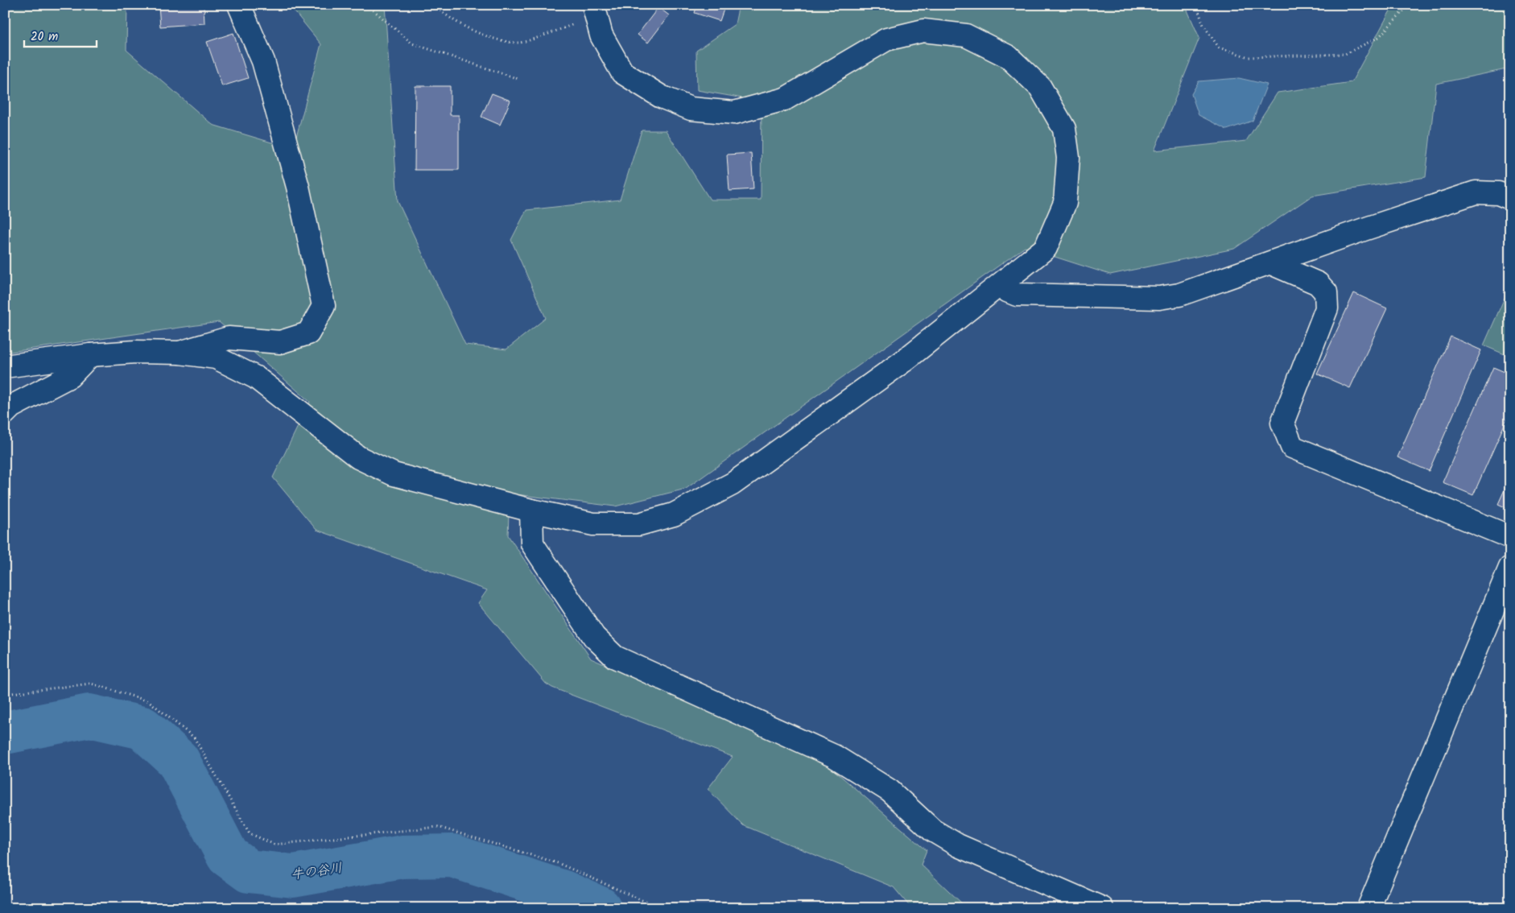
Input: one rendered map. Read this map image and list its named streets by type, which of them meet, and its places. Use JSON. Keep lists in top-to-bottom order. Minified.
{"water":["牛の谷川"],"scale_bar":"20 m"}
